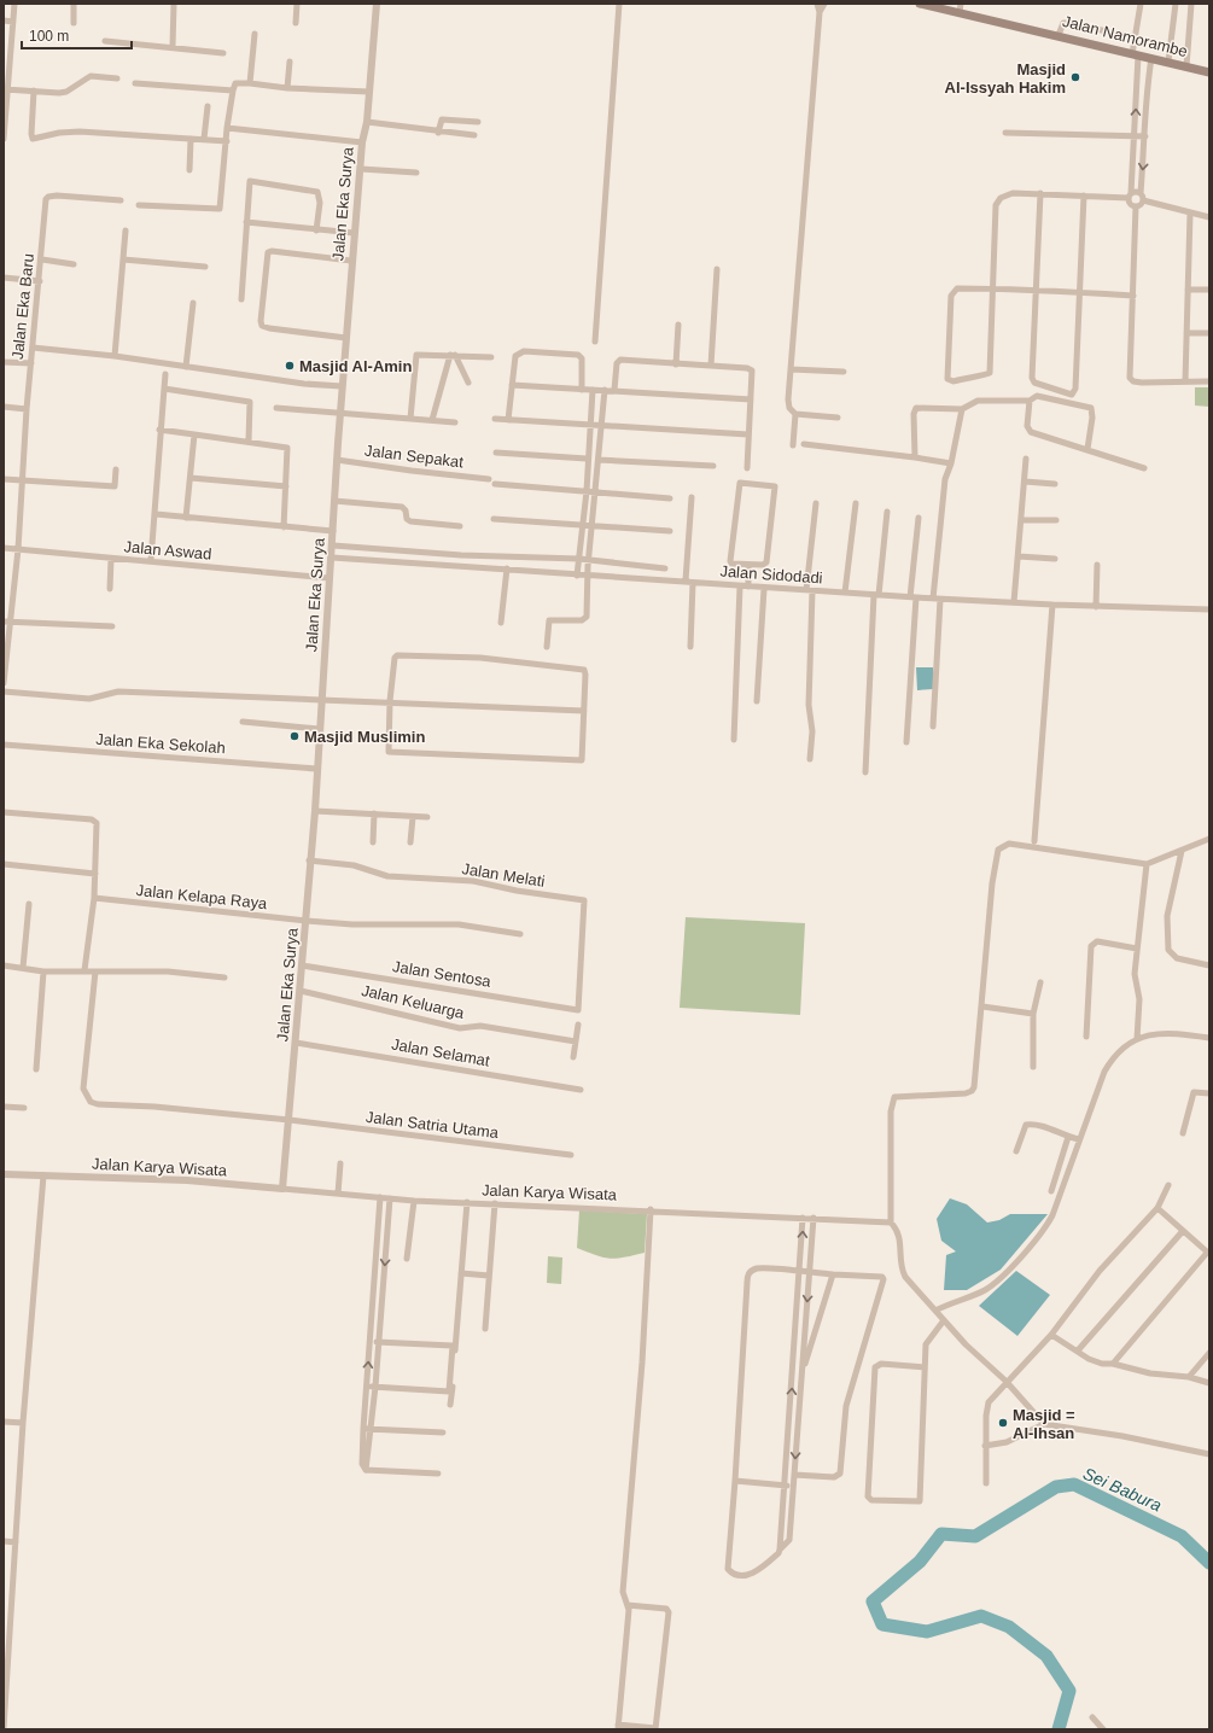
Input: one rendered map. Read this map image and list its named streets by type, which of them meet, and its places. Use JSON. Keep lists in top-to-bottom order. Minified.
{"streets":{"main road":["Jalan Namorambe"],"street":["Jalan Eka Surya","Jalan Eka Baru","Jalan Sepakat","Jalan Aswad","Jalan Sidodadi","Jalan Eka Sekolah","Jalan Melati","Jalan Kelapa Raya","Jalan Sentosa","Jalan Keluarga","Jalan Selamat","Jalan Satria Utama","Jalan Karya Wisata"]},"crossings":[["Jalan Eka Surya","Jalan Sepakat"],["Jalan Eka Surya","Jalan Aswad"],["Jalan Eka Surya","Jalan Sidodadi"],["Jalan Eka Surya","Jalan Eka Sekolah"],["Jalan Eka Surya","Jalan Melati"],["Jalan Eka Surya","Jalan Kelapa Raya"],["Jalan Eka Surya","Jalan Sentosa"],["Jalan Eka Surya","Jalan Keluarga"],["Jalan Eka Surya","Jalan Selamat"],["Jalan Eka Surya","Jalan Satria Utama"],["Jalan Eka Surya","Jalan Karya Wisata"],["Jalan Eka Baru","Jalan Aswad"],["Jalan Melati","Jalan Sentosa"]],"water":["Sei Babura"],"places":["Masjid Al-Issyah Hakim","Masjid Al-Amin","Masjid Muslimin","Masjid = Al-Ihsan"],"scale_bar":"100 m"}
